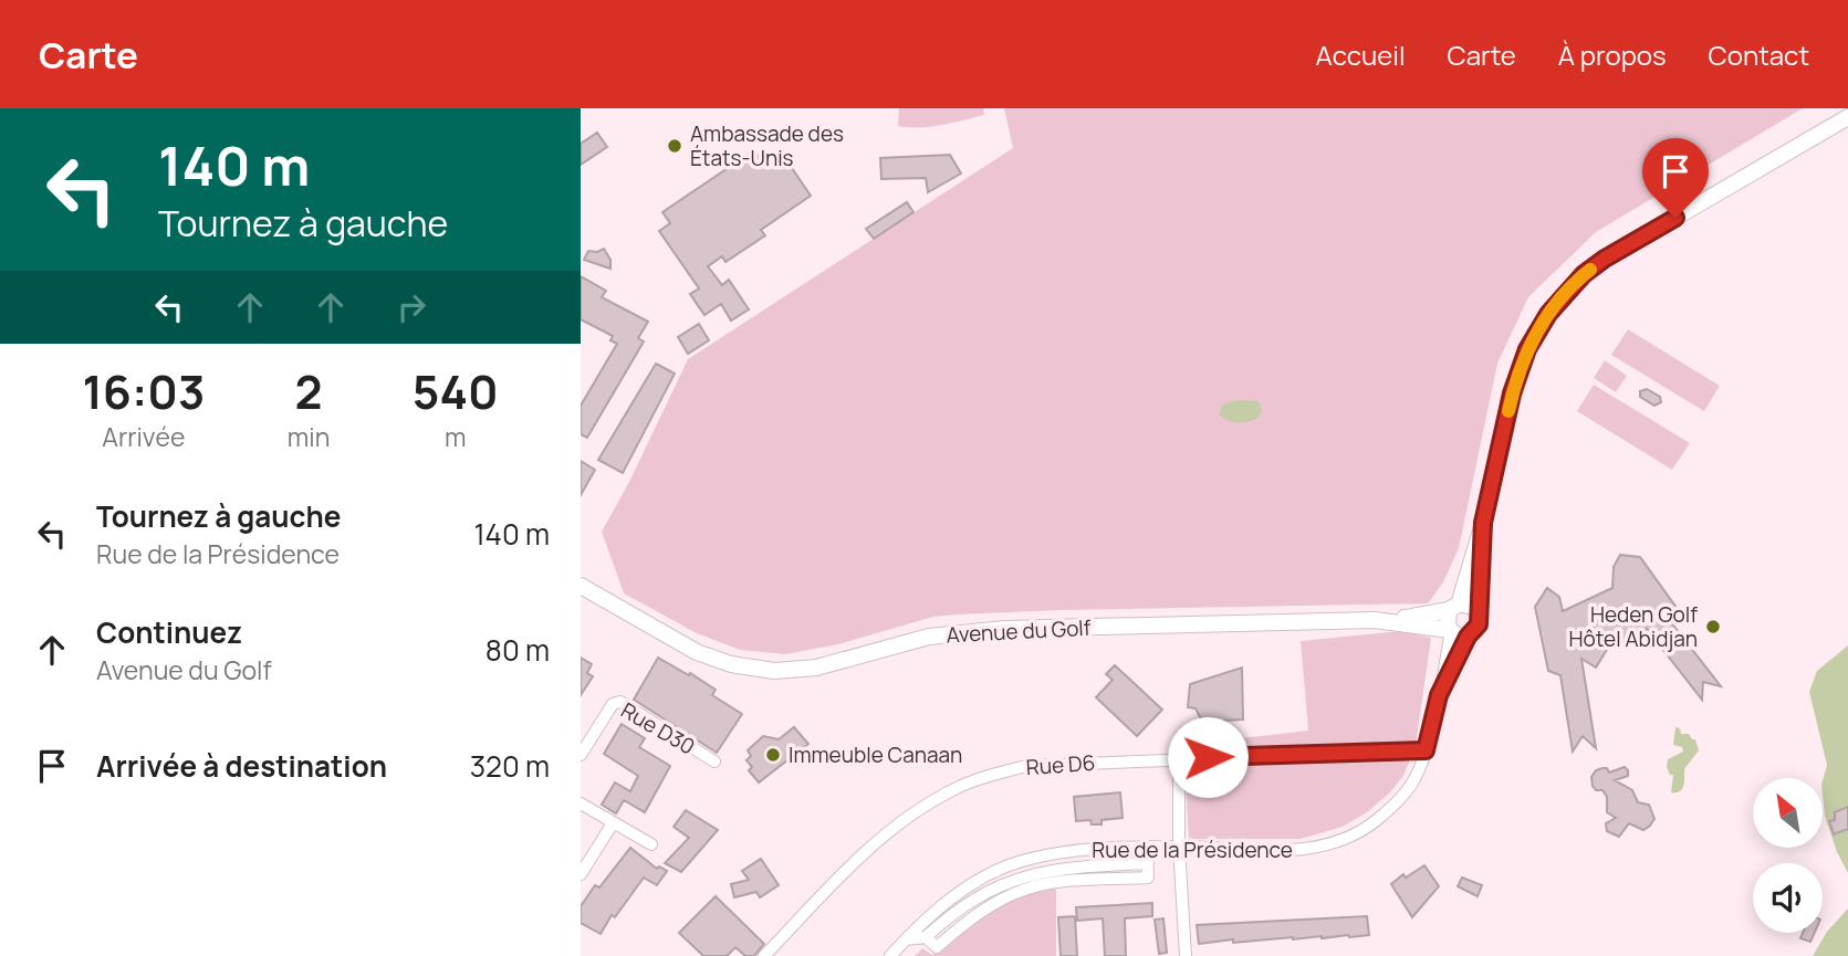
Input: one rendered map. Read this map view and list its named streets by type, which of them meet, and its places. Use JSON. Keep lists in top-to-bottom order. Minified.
{"streets":{"main road":["Avenue du Golf"],"street":["Rue D30","Rue D6","Rue de la Présidence"]},"crossings":[["Avenue du Golf","Rue de la Présidence"],["Rue D6","Rue de la Présidence"]],"places":["Ambassade des États-Unis","Heden Golf Hôtel Abidjan","Immeuble Canaan"],"north":"top left","page":{"header":"Carte","nav":["Accueil","Carte","À propos","Contact"],"turn":["140 m","Tournez à gauche"],"eta":["16:03","Arrivée","2","min","540","m"],"list":[{"name":"Tournez à gauche","note":"Rue de la Présidence","value":"140 m"},{"name":"Continuez","note":"Avenue du Golf","value":"80 m"},{"name":"Arrivée à destination","value":"320 m"}]}}
